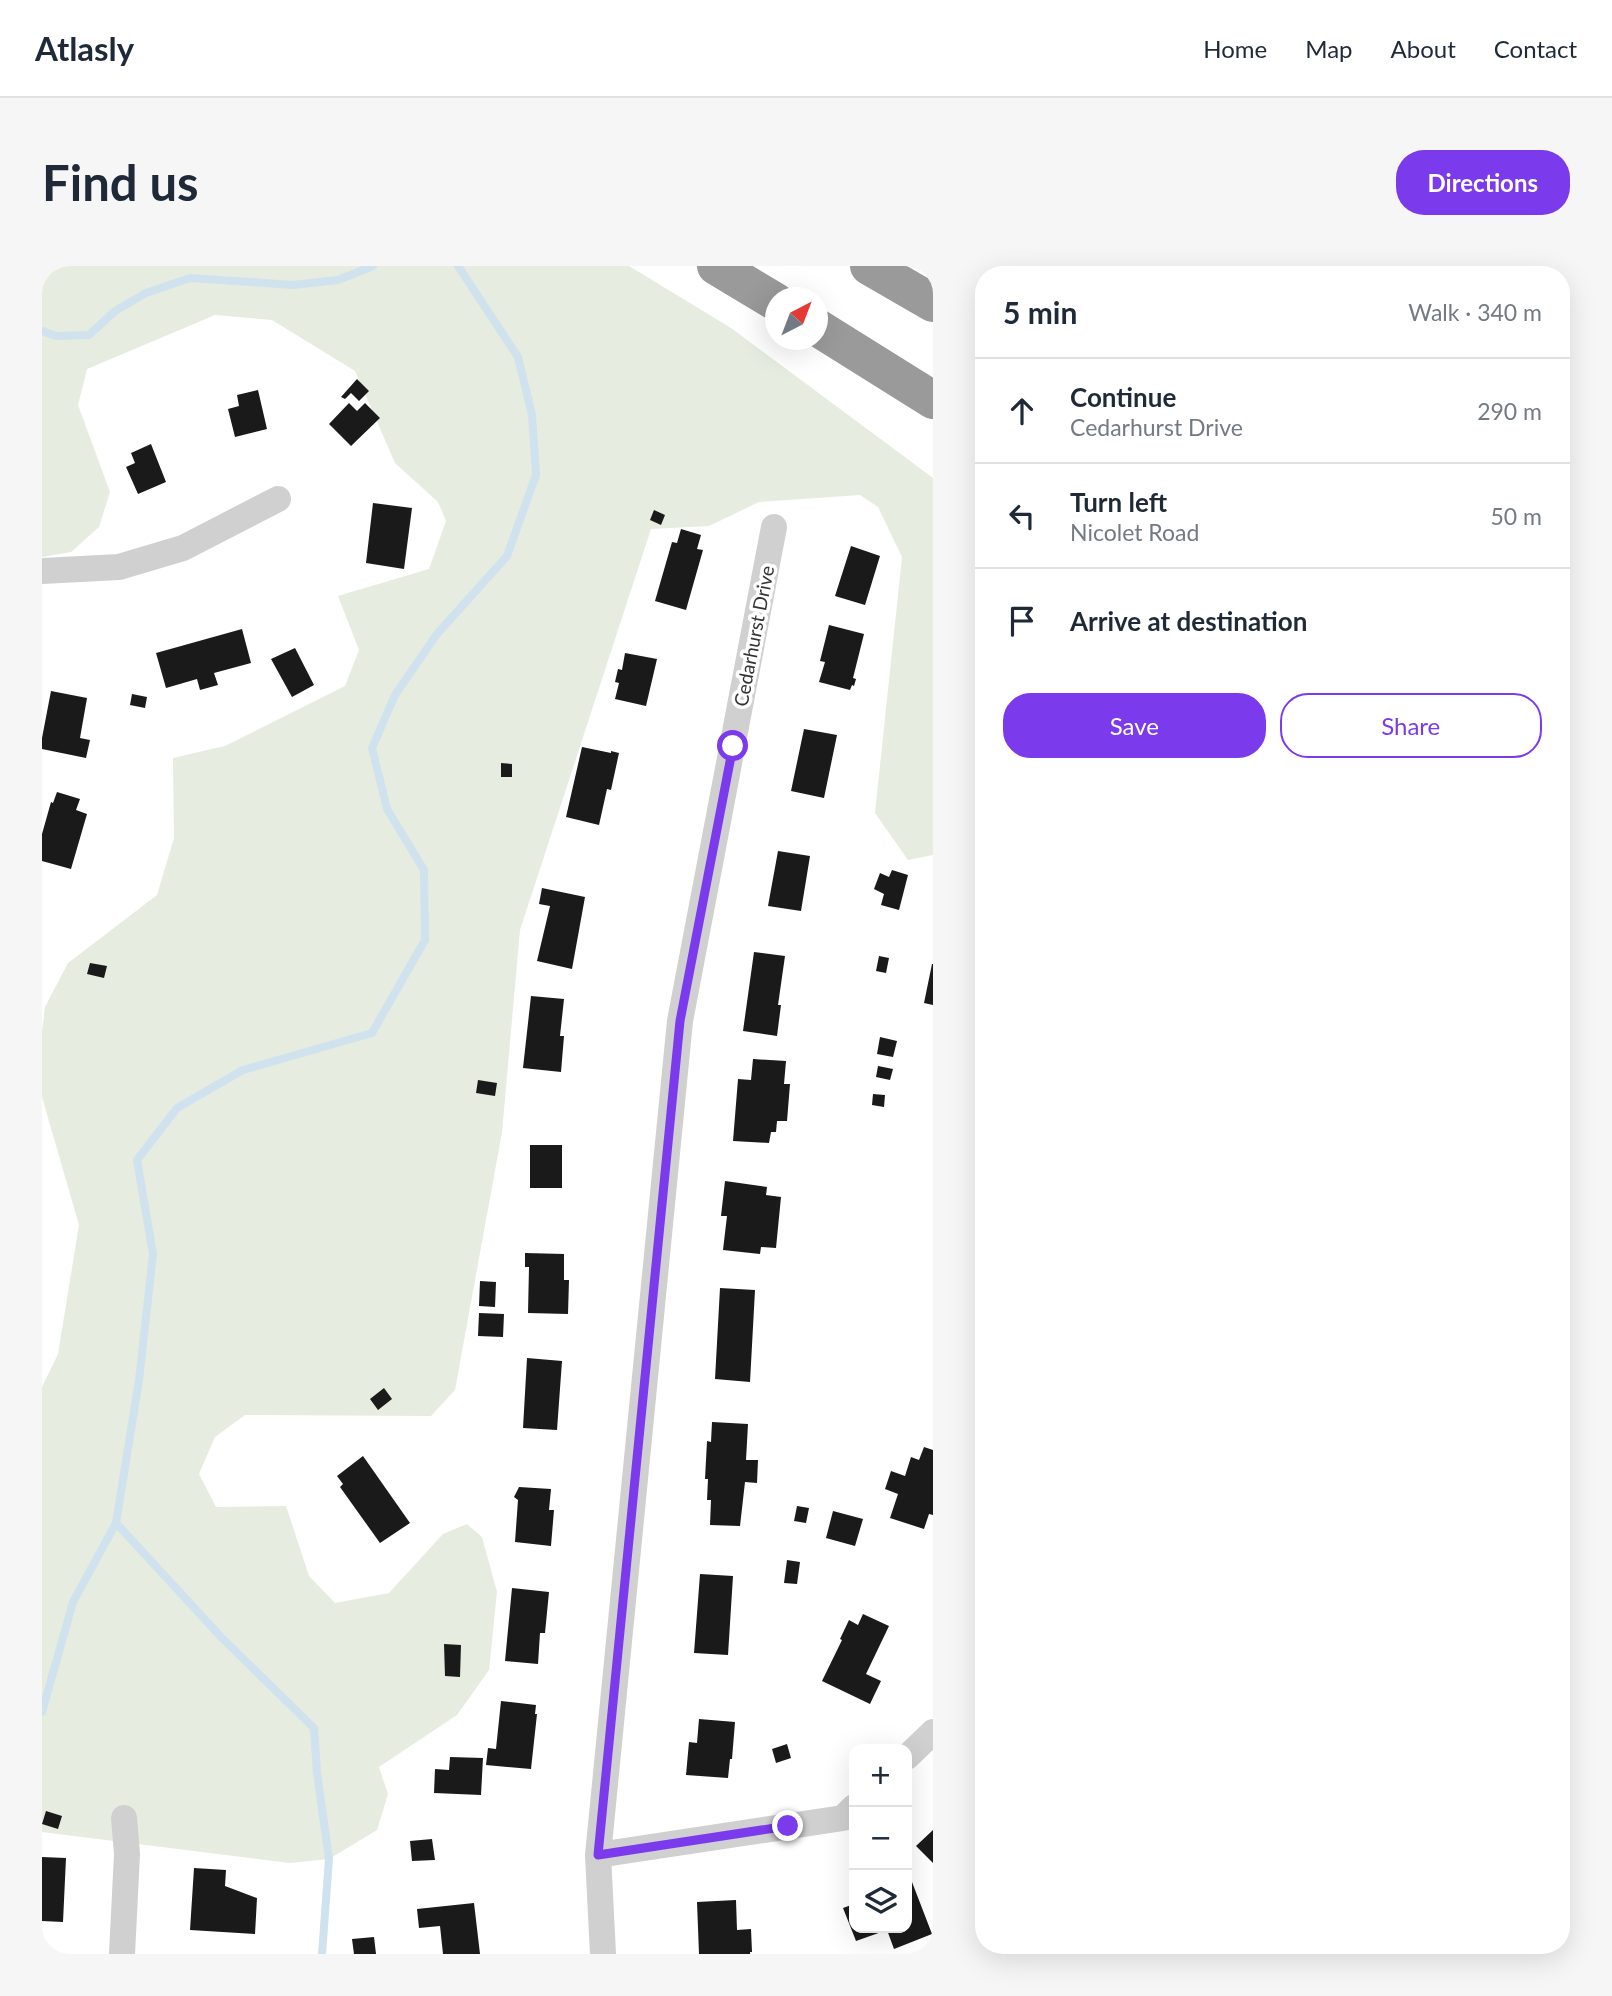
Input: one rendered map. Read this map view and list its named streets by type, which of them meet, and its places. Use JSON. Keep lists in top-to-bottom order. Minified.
{"streets":{"street":["Cedarhurst Drive"]},"north":"top right","page":{"header":"Atlasly","nav":["Home","Map","About","Contact"],"buttons":["Directions",["Save","Share"]],"title":"Find us","heading":["5 min","Walk · 340 m"],"list":[["Continue","Cedarhurst Drive","290 m"],["Turn left","Nicolet Road","50 m"],"Arrive at destination"],"map_buttons":["+","−"]}}
